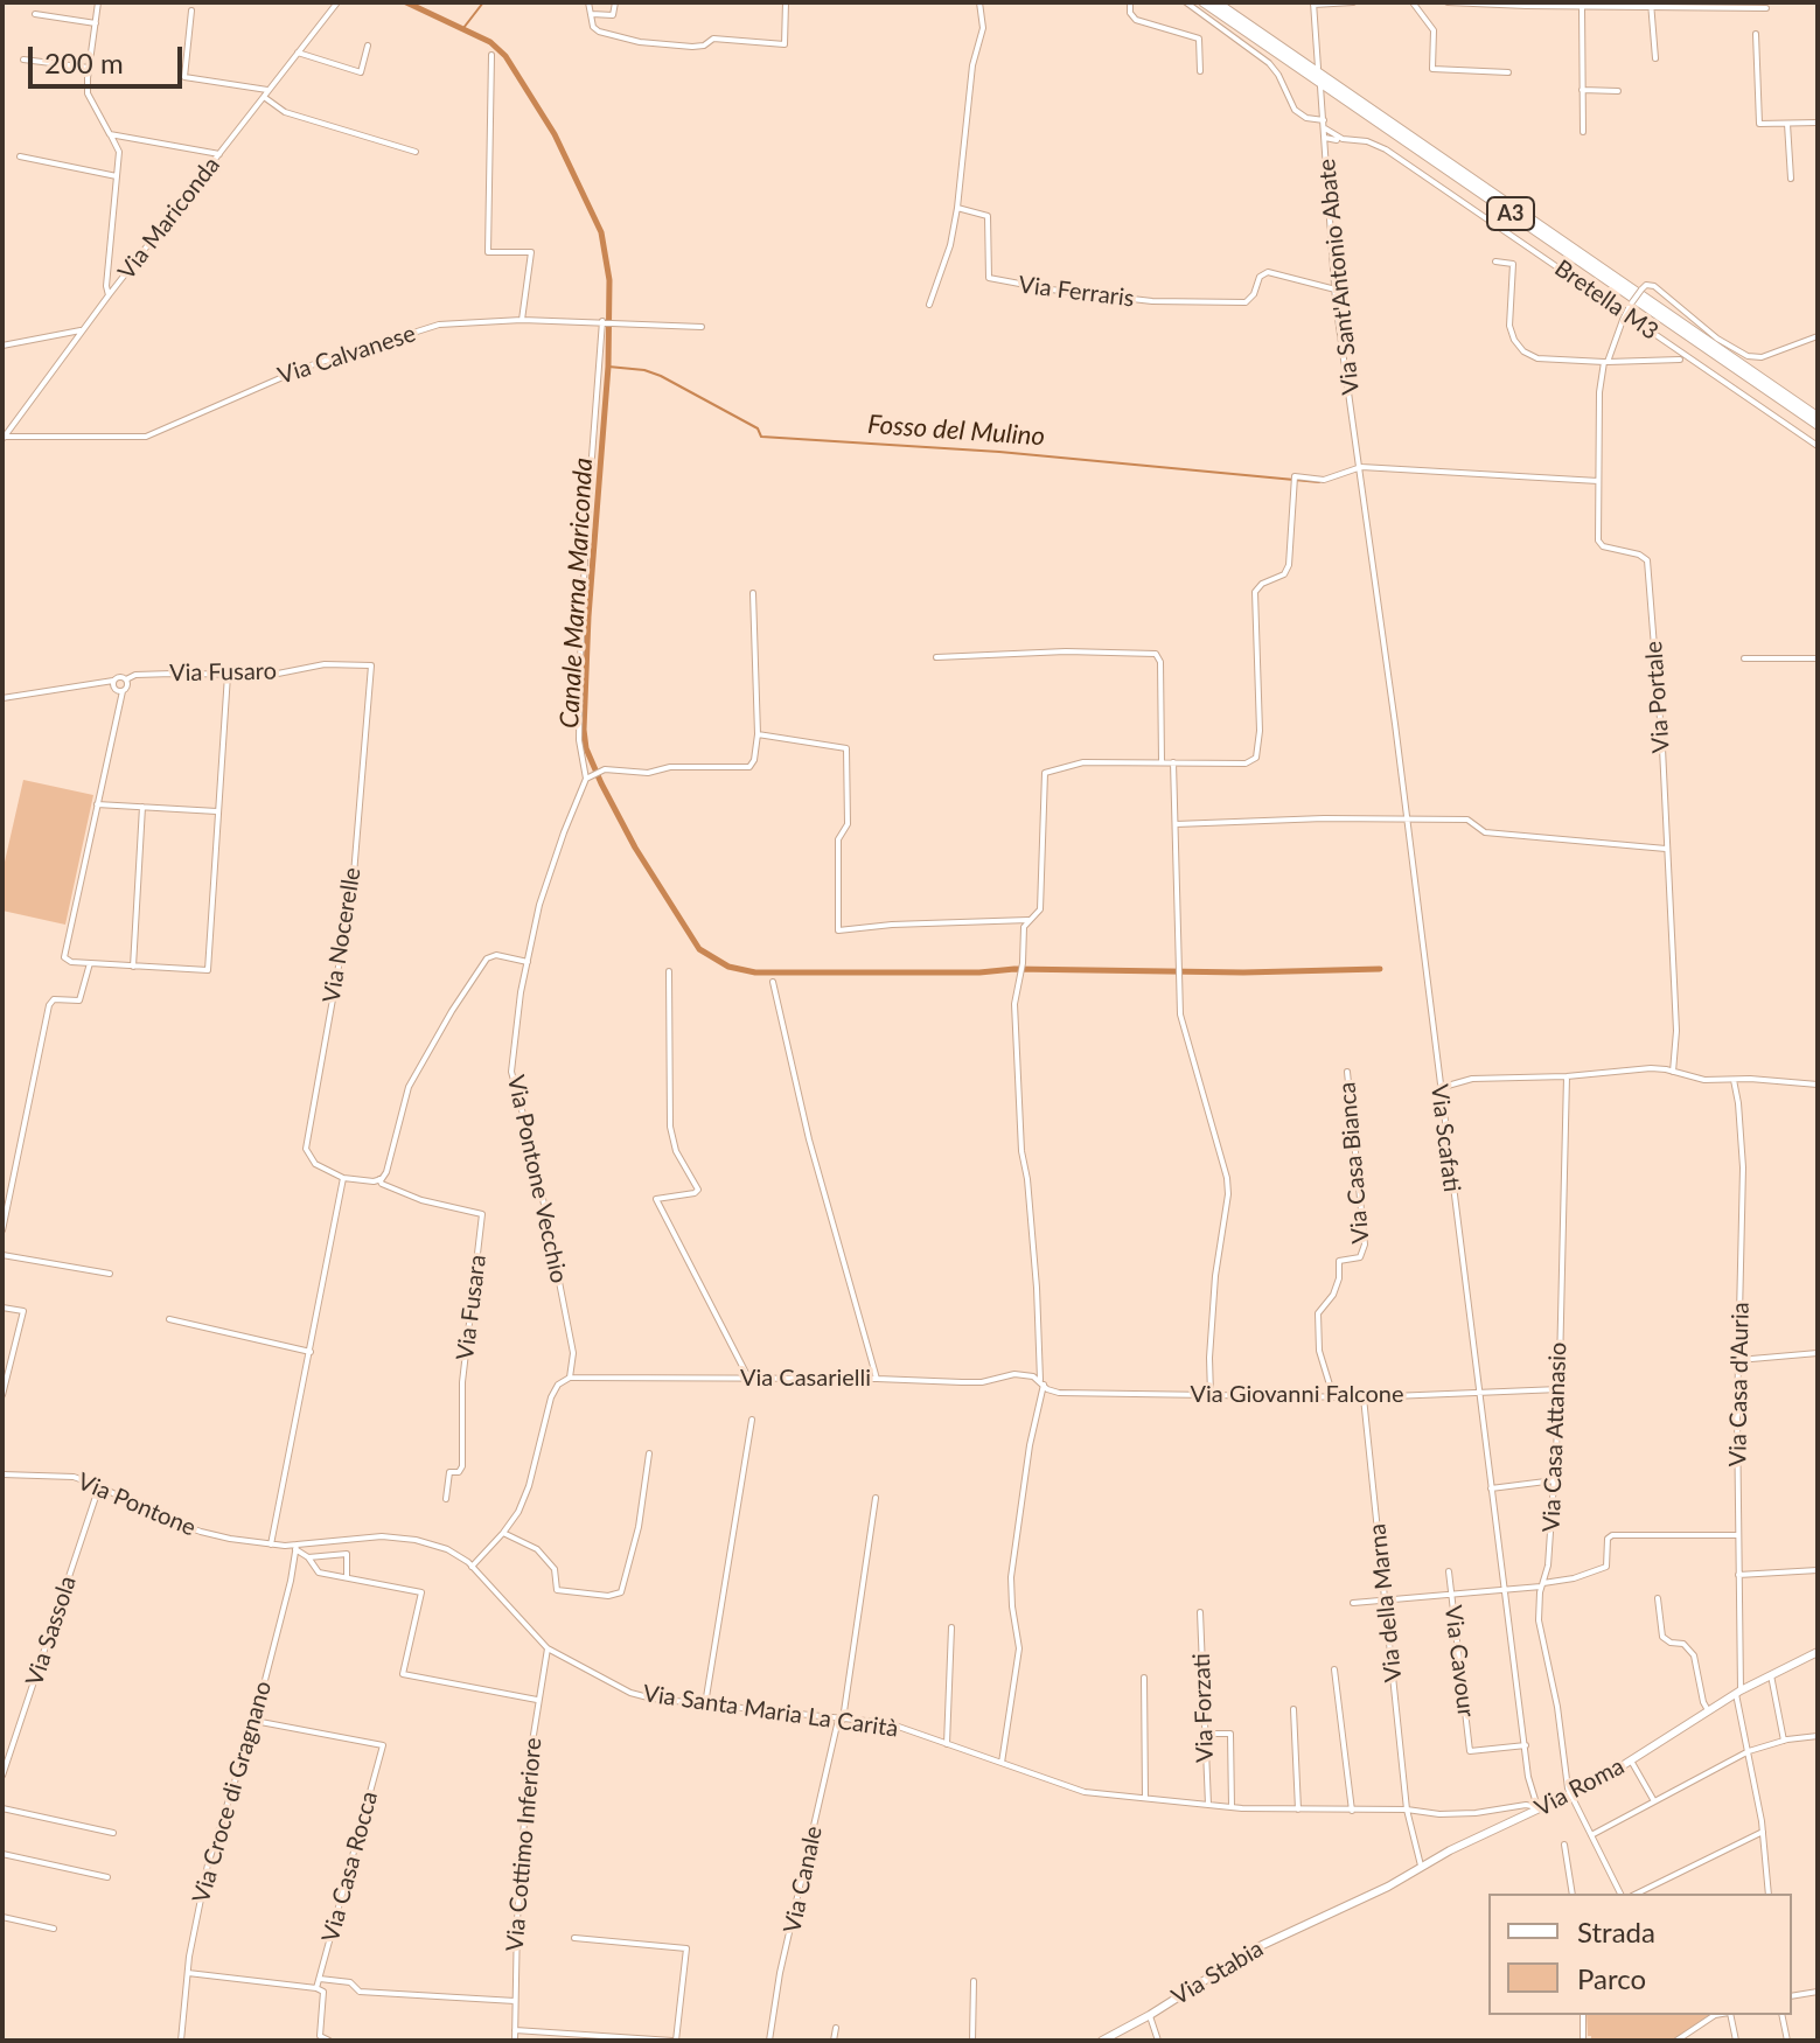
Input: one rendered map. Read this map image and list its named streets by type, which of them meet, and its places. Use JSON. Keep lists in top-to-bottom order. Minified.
{"streets":{"highway":["A3"],"main road":["Via Roma","Via Stabia"],"street":["Via Mariconda","Via Sant'Antonio Abate","Via Ferraris","Bretella M3","Via Calvanese","Via Fusaro","Via Portale","Via Nocerelle","Via Scafati","Via Casa Bianca","Via Pontone Vecchio","Via Fusara","Via Casarielli","Via Casa d'Auria","Via Giovanni Falcone","Via Casa Attanasio","Via Pontone","Via della Marna","Via Sassola","Via Cavour","Via Forzati","Via Santa Maria La Carità","Via Croce di Gragnano","Via Cottimo Inferiore","Via Casa Rocca","Via Canale"]},"crossings":[["Via Mariconda","Via Calvanese"],["Via Sant'Antonio Abate","Via Ferraris"],["Via Sant'Antonio Abate","Bretella M3"],["Via Sant'Antonio Abate","Via Scafati"],["Via Fusaro","Via Nocerelle"],["Via Scafati","Via Giovanni Falcone"],["Via Scafati","Via Cavour"],["Via Scafati","Via Santa Maria La Carità"],["Via Scafati","Via Roma"],["Via Casa Bianca","Via Giovanni Falcone"],["Via Pontone Vecchio","Via Casarielli"],["Via Casarielli","Via Giovanni Falcone"],["Via Casa d'Auria","Via Roma"],["Via Giovanni Falcone","Via Casa Attanasio"],["Via Giovanni Falcone","Via della Marna"],["Via Casa Attanasio","Via Roma"],["Via Pontone","Via Sassola"],["Via Pontone","Via Santa Maria La Carità"],["Via della Marna","Via Santa Maria La Carità"],["Via della Marna","Via Roma"],["Via Forzati","Via Santa Maria La Carità"],["Via Santa Maria La Carità","Via Roma"],["Via Santa Maria La Carità","Via Croce di Gragnano"],["Via Santa Maria La Carità","Via Cottimo Inferiore"],["Via Santa Maria La Carità","Via Canale"],["Via Roma","Via Stabia"],["Via Croce di Gragnano","Via Casa Rocca"]],"water":["Fosso del Mulino","Canale Marna Mariconda"],"legend":["Strada","Parco"],"scale_bar":"200 m"}
